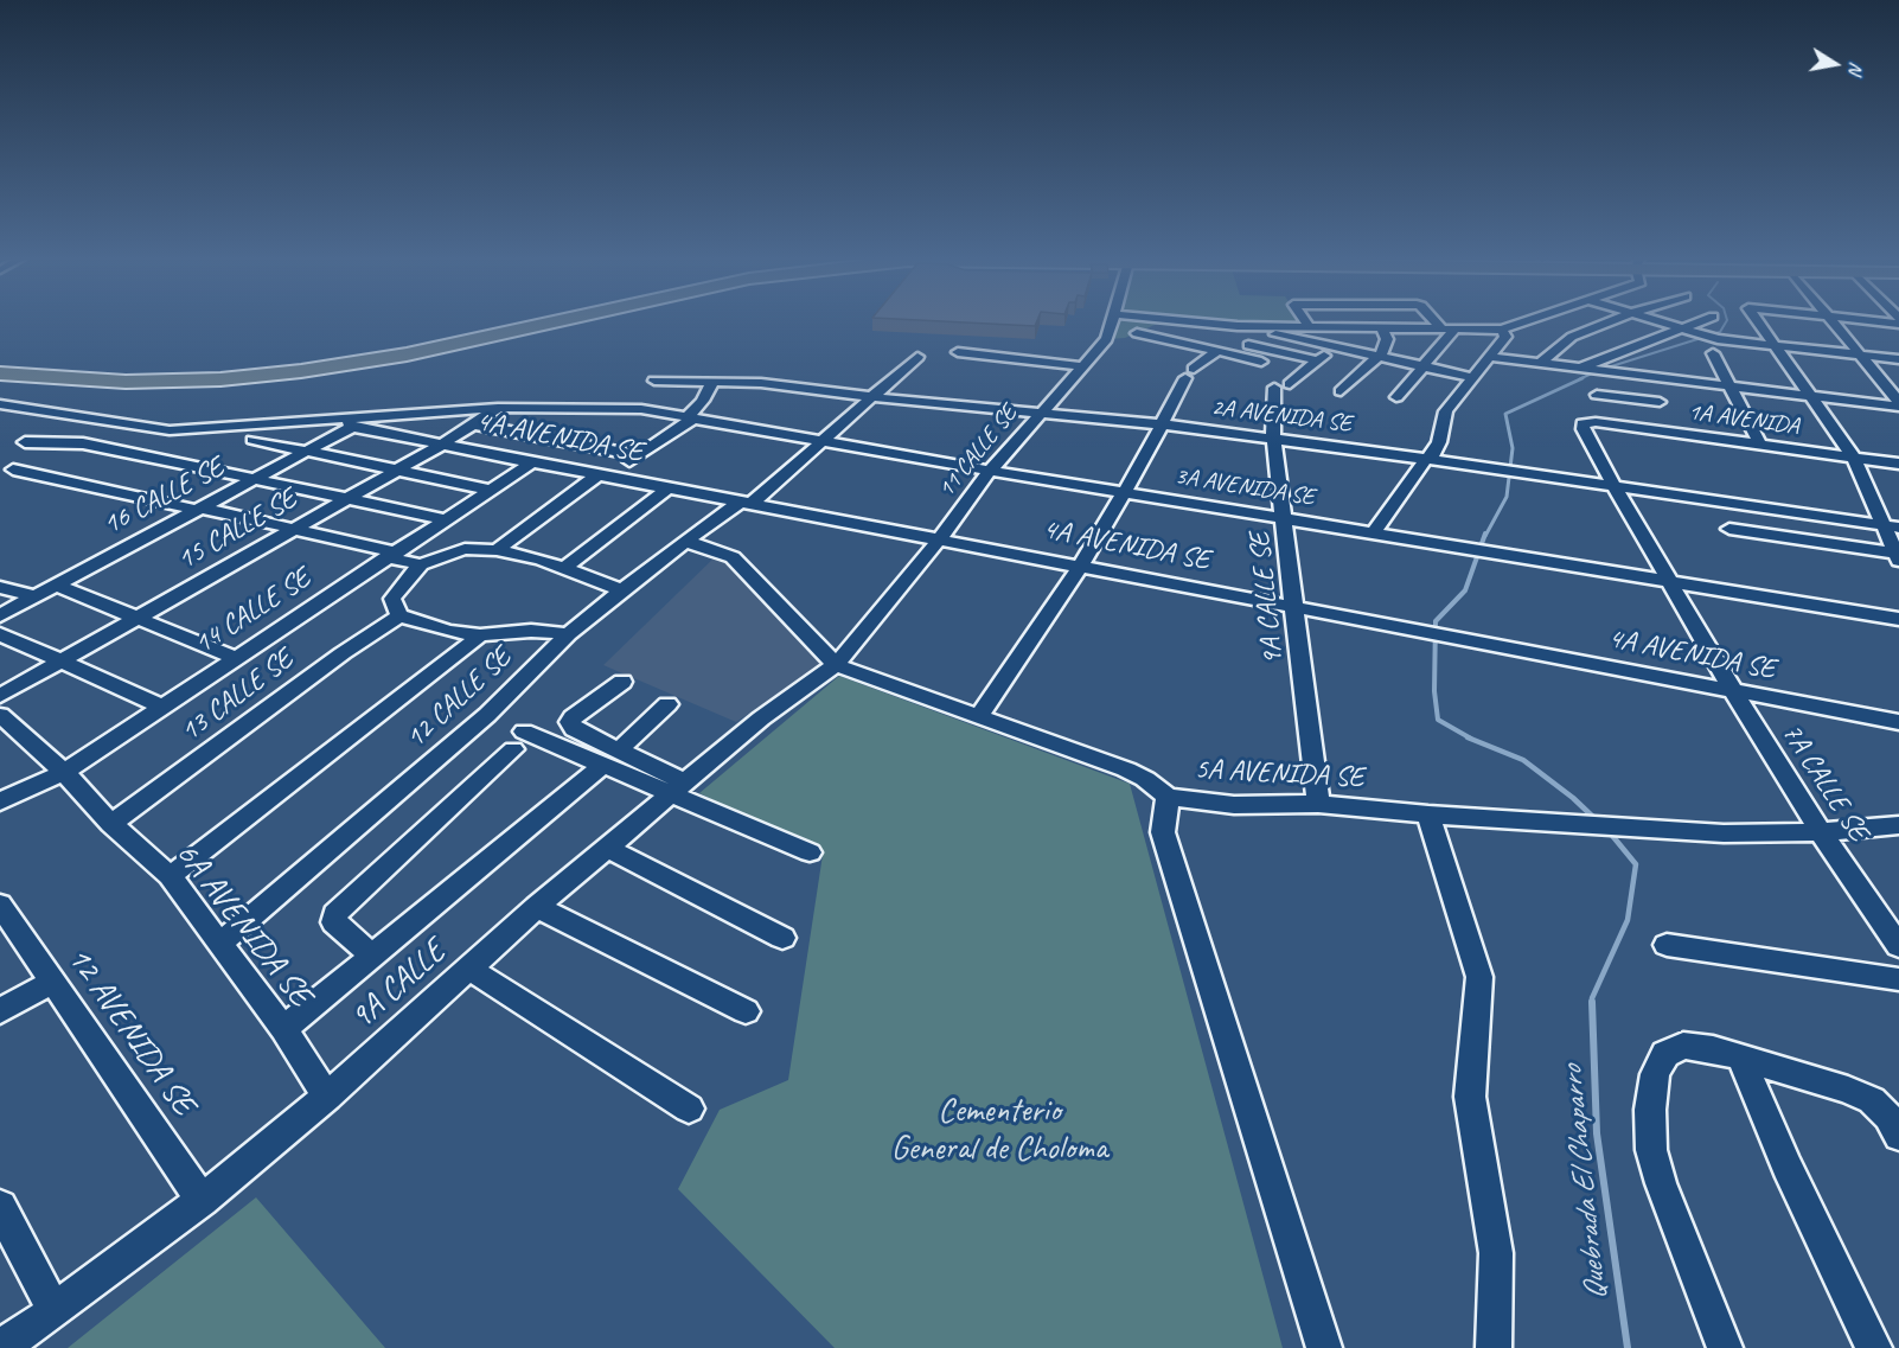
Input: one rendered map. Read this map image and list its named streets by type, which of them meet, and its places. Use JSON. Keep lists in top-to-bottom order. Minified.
{"streets":{"street":["2A AVENIDA SE","1A AVENIDA","4A AVENIDA SE","11 CALLE SE","3A AVENIDA SE","16 CALLE SE","15 CALLE SE","9A CALLE SE","14 CALLE SE","13 CALLE SE","12 CALLE SE","5A AVENIDA SE","7A CALLE SE","6A AVENIDA SE","9A CALLE","12 AVENIDA SE"]},"crossings":[["2A AVENIDA SE","11 CALLE SE"],["2A AVENIDA SE","9A CALLE SE"],["2A AVENIDA SE","12 CALLE SE"],["2A AVENIDA SE","7A CALLE SE"],["1A AVENIDA","7A CALLE SE"],["4A AVENIDA SE","11 CALLE SE"],["4A AVENIDA SE","16 CALLE SE"],["4A AVENIDA SE","15 CALLE SE"],["4A AVENIDA SE","9A CALLE SE"],["4A AVENIDA SE","14 CALLE SE"],["4A AVENIDA SE","12 CALLE SE"],["4A AVENIDA SE","7A CALLE SE"],["11 CALLE SE","3A AVENIDA SE"],["11 CALLE SE","5A AVENIDA SE"],["11 CALLE SE","9A CALLE"],["3A AVENIDA SE","15 CALLE SE"],["3A AVENIDA SE","9A CALLE SE"],["3A AVENIDA SE","12 CALLE SE"],["3A AVENIDA SE","7A CALLE SE"],["9A CALLE SE","5A AVENIDA SE"],["14 CALLE SE","6A AVENIDA SE"],["13 CALLE SE","6A AVENIDA SE"],["12 CALLE SE","5A AVENIDA SE"],["12 CALLE SE","6A AVENIDA SE"],["5A AVENIDA SE","7A CALLE SE"],["5A AVENIDA SE","9A CALLE"],["6A AVENIDA SE","9A CALLE"],["9A CALLE","12 AVENIDA SE"]],"water":["Quebrada El Chaparro"],"parks":["Cementerio General de Choloma"],"north":"right"}
